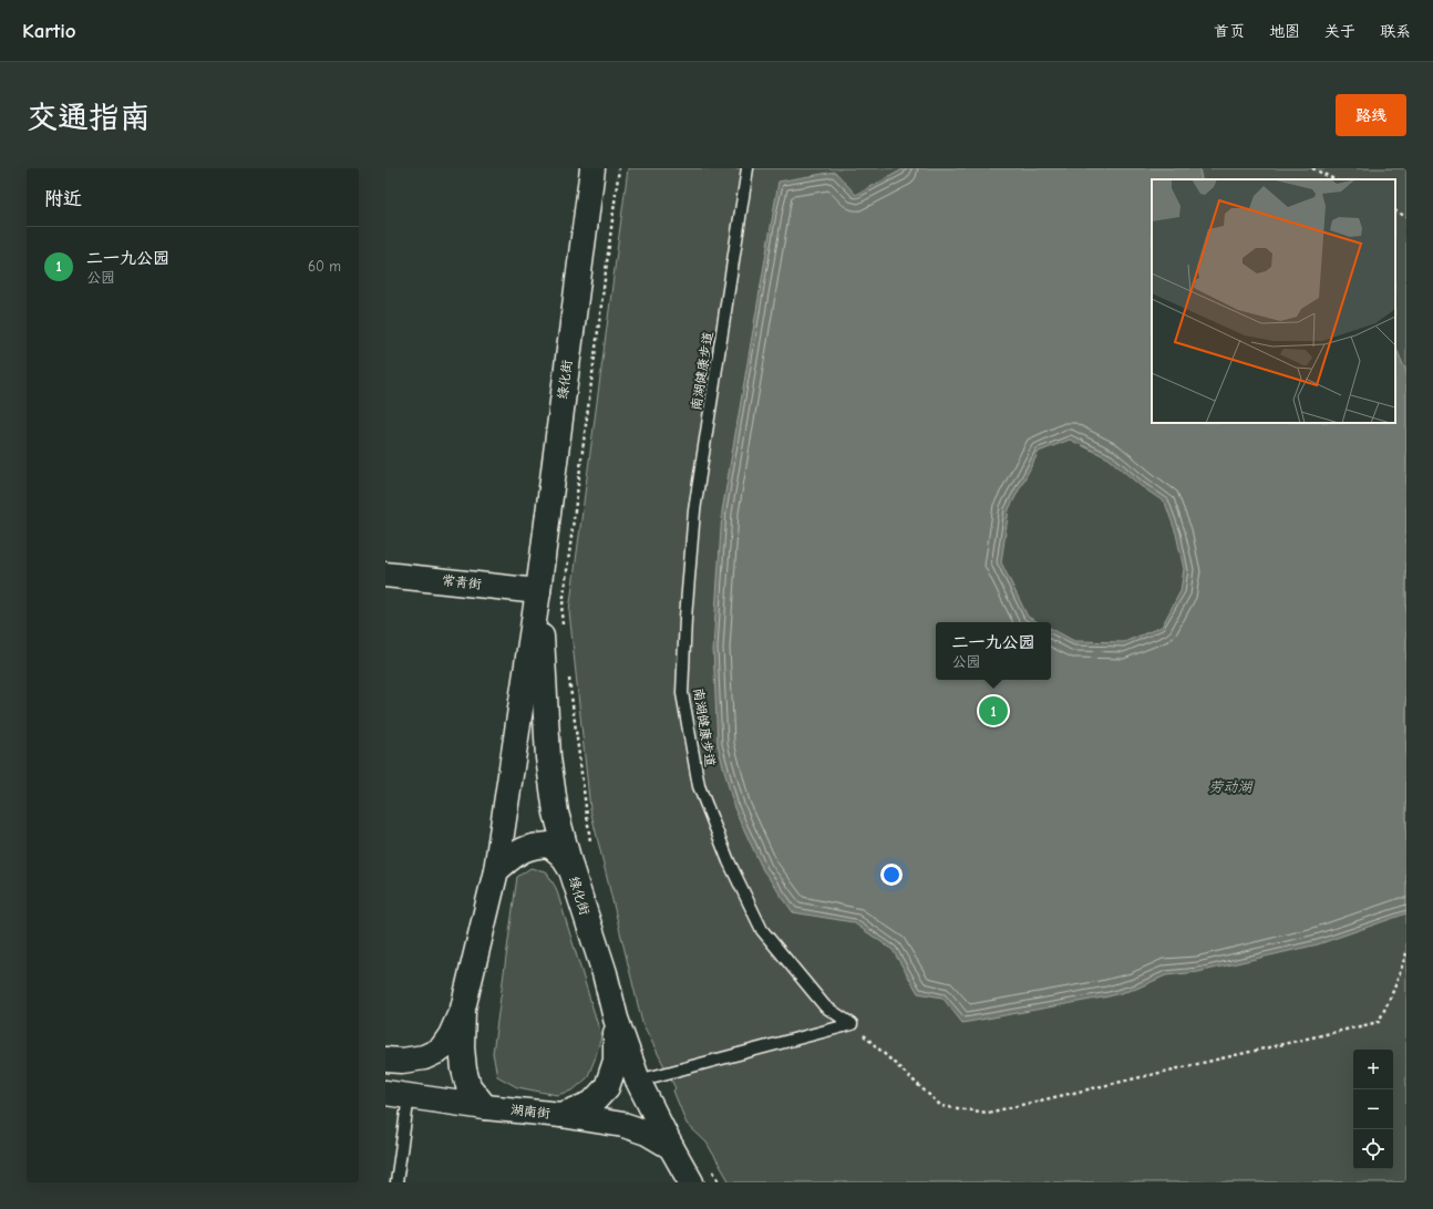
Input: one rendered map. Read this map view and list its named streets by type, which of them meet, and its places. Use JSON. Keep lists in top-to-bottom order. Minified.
{"streets":{"main road":["绿化街","常青街","湖南街"],"lane":["南湖健康步道"]},"crossings":[["绿化街","常青街"],["绿化街","湖南街"]],"water":["劳动湖"],"page":{"header":"Kartio","nav":["首页","地图","关于","联系"],"buttons":"路线","title":"交通指南","heading":"附近","list":[{"mark":"1","name":"二一九公园","note":"公园","value":"60 m"}],"popup":["二一九公园","公园"],"pins":"1","map_buttons":["+","−"]}}
